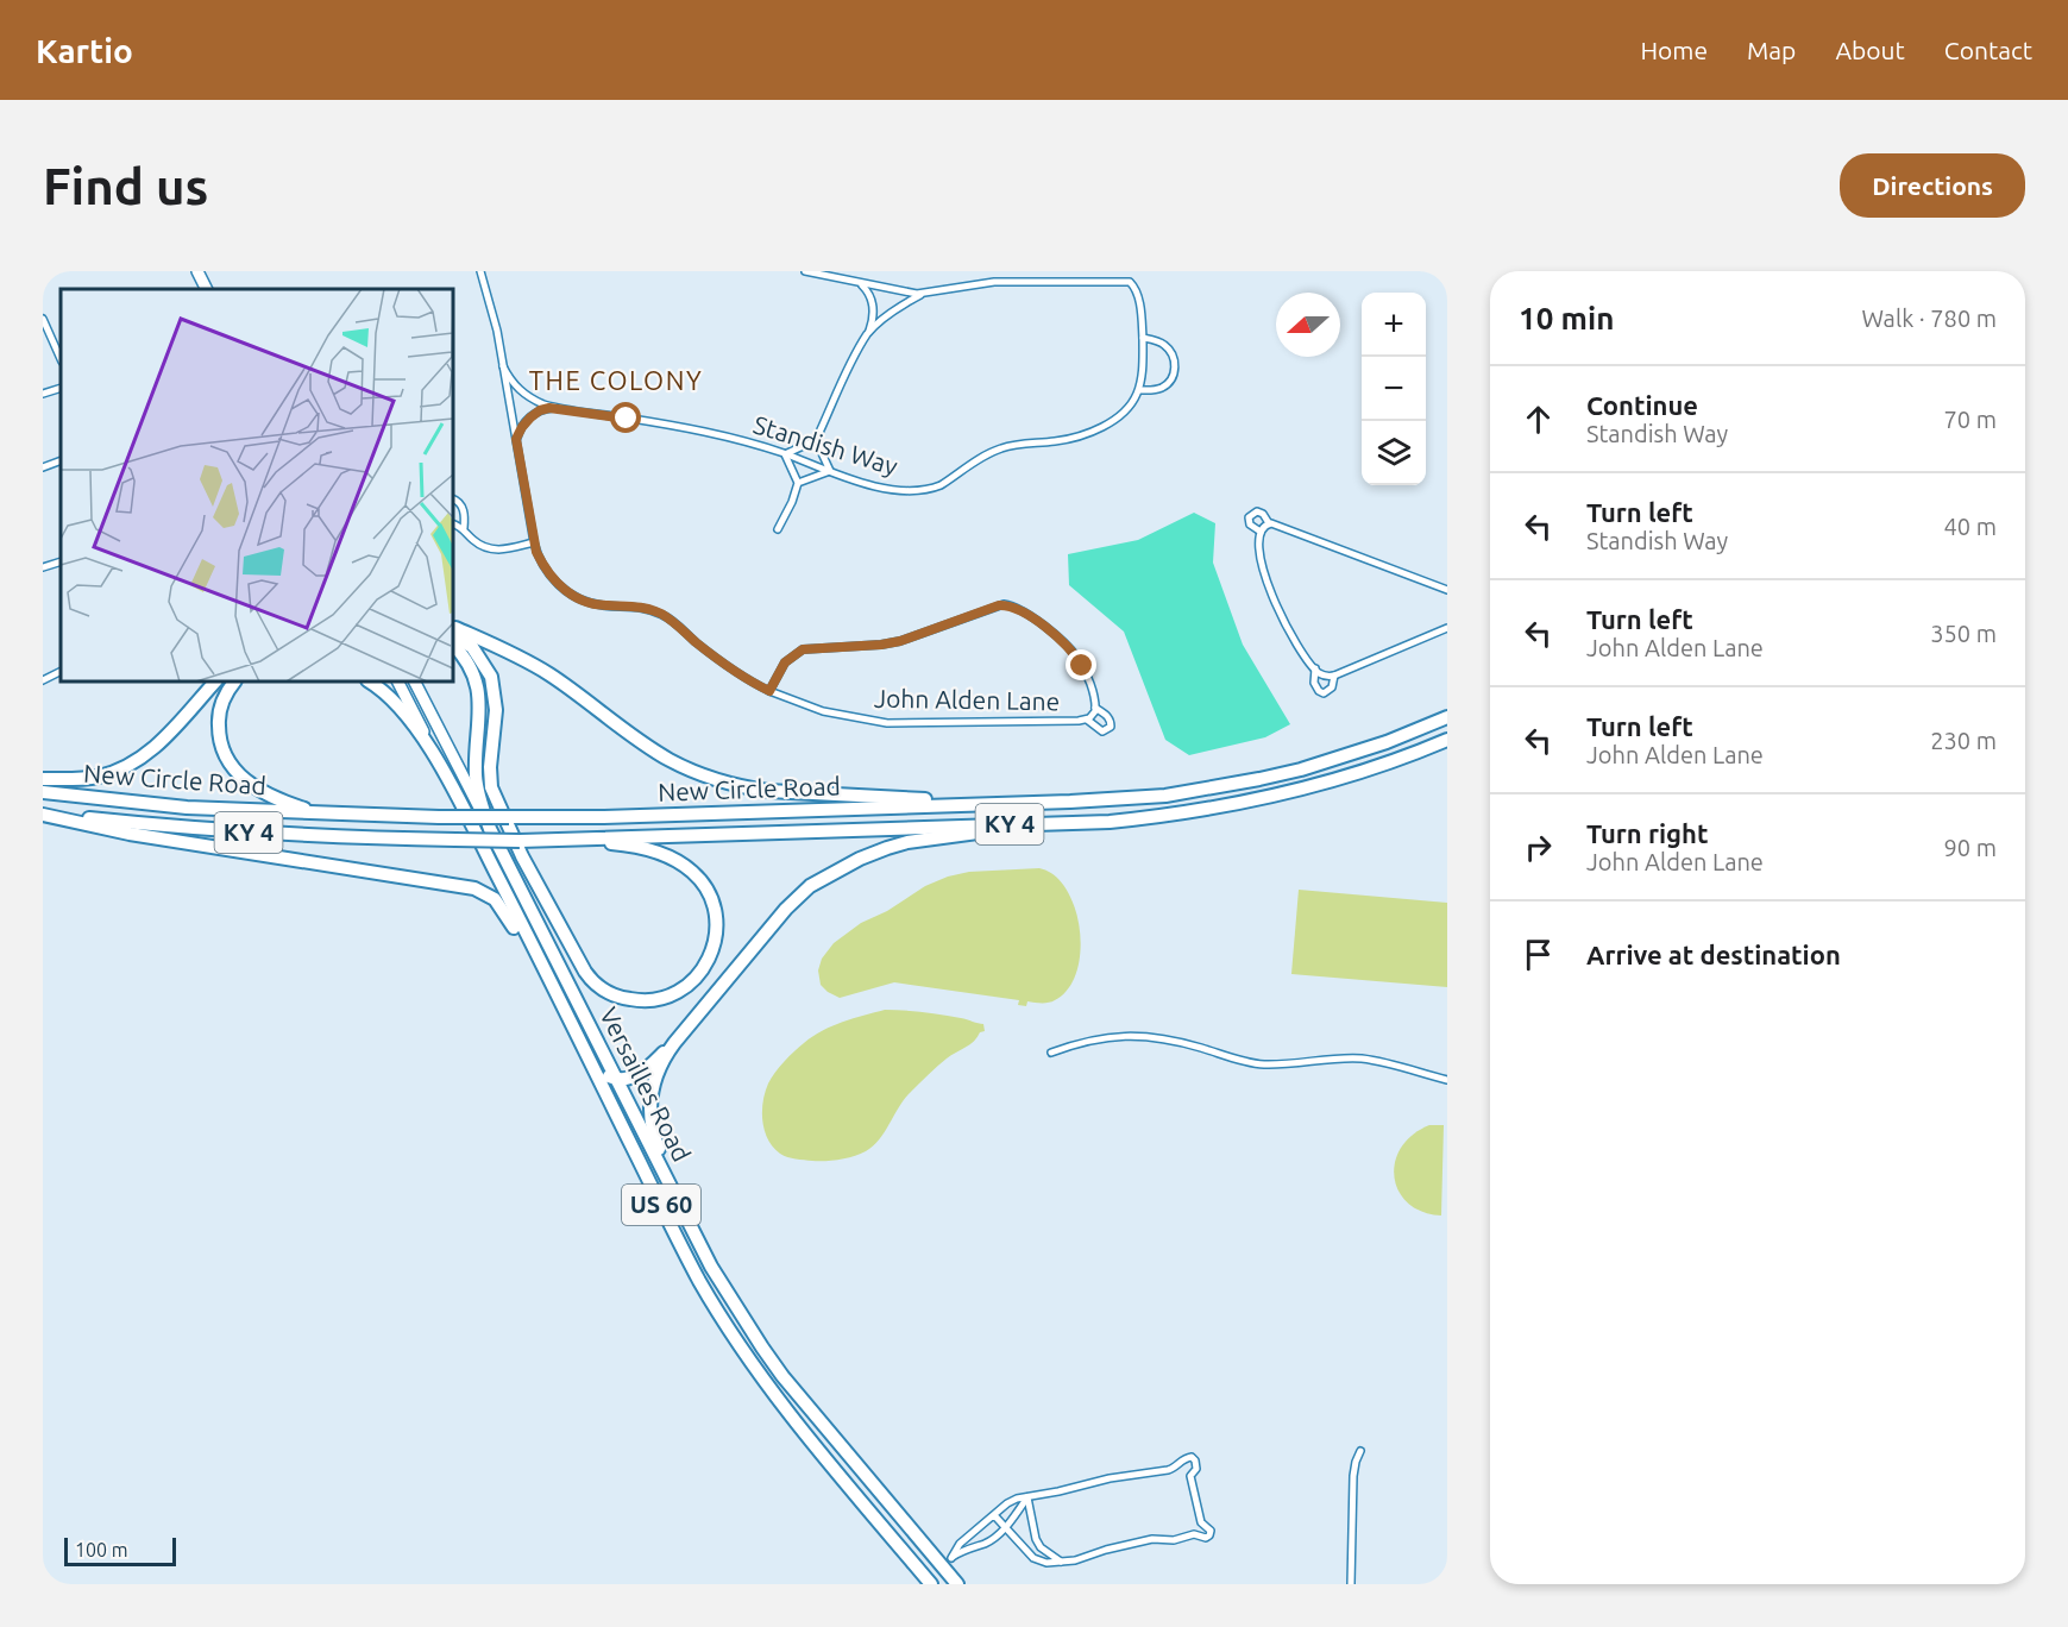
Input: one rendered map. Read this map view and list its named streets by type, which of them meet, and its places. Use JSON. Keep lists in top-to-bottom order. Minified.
{"streets":{"highway":["New Circle Road","KY 4","Versailles Road","US 60"],"street":["Standish Way","John Alden Lane"]},"crossings":[["Standish Way","John Alden Lane"]],"districts":["THE COLONY"],"scale_bar":"100 m","north":"left","page":{"header":"Kartio","nav":["Home","Map","About","Contact"],"buttons":"Directions","title":"Find us","heading":["10 min","Walk · 780 m"],"map_buttons":["+","−"],"list":[["Continue","Standish Way","70 m"],["Turn left","Standish Way","40 m"],["Turn left","John Alden Lane","350 m"],["Turn left","John Alden Lane","230 m"],["Turn right","John Alden Lane","90 m"],"Arrive at destination"],"scale":"100 m"}}
